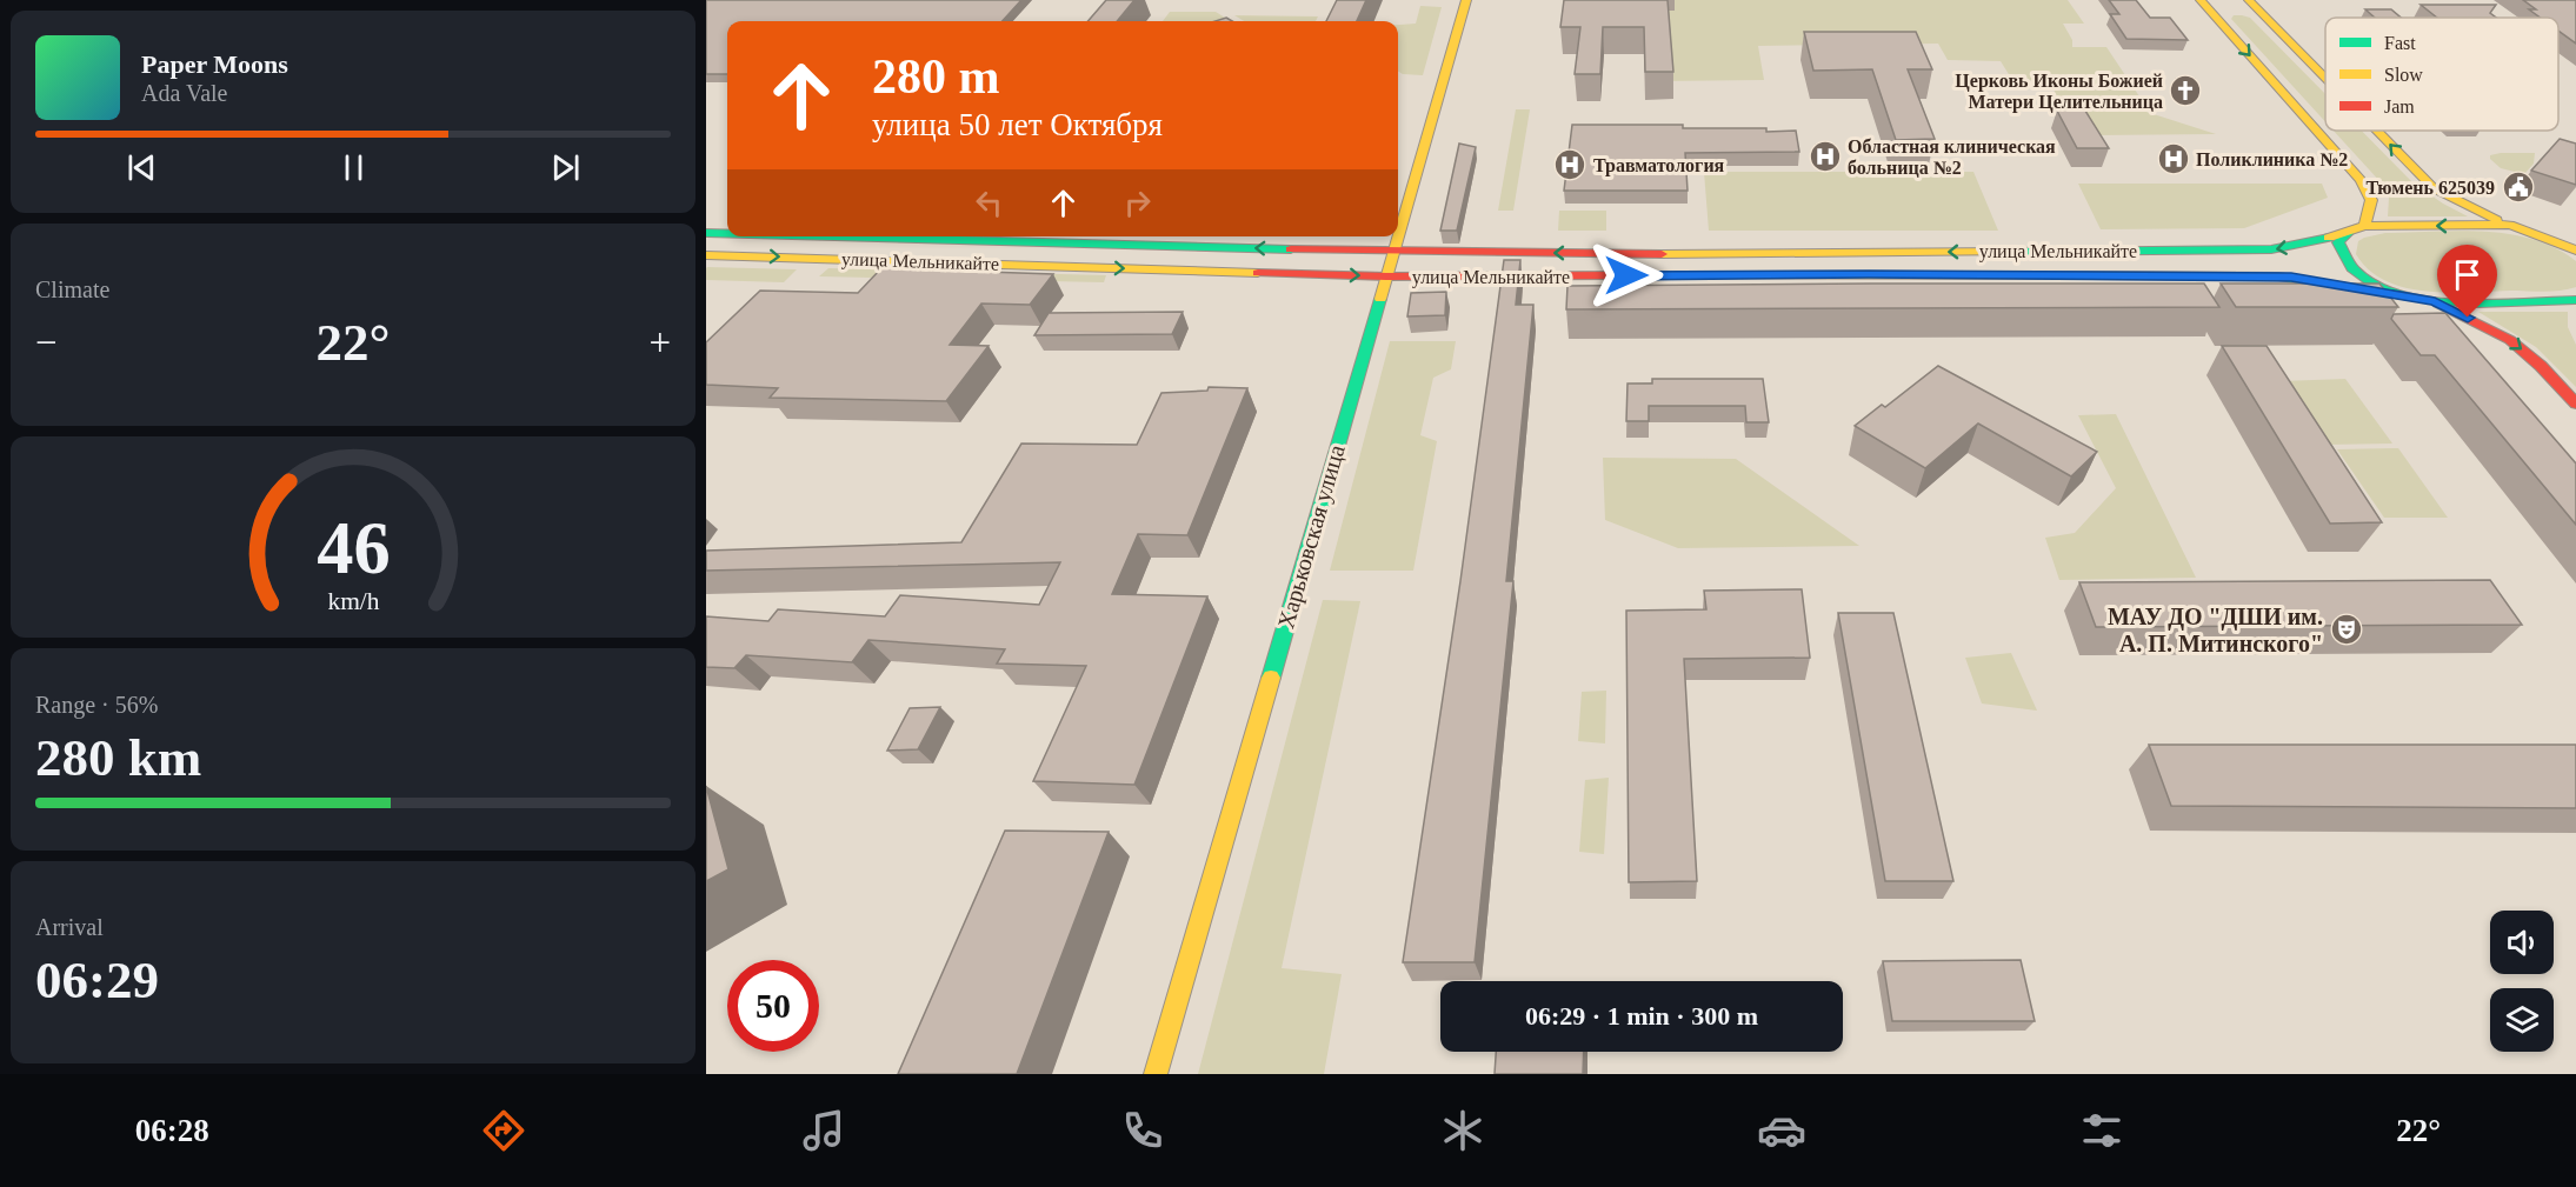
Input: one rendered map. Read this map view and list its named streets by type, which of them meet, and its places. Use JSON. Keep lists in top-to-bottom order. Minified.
{"streets":{"main road":["улица Мельникайте","Харьковская улица"]},"crossings":[["улица Мельникайте","Харьковская улица"]],"places":{"church":["Церковь Иконы Божией Матери Целительница"],"hospital":["Областная клиническая больница №2","Поликлиника №2","Травматология"],"public building":["Тюмень 625039"],"theatre":["МАУ ДО \"ДШИ им. А. П. Митинского\""]},"legend":["Fast","Slow","Jam"],"page":{"turn":["280 m","улица 50 лет Октября"],"song":["Paper Moons","Ada Vale"],"tile":["Climate",["Range · 56%","280 km"],["Arrival","06:29"]],"heat":["−","22°","+"],"limit":"50","trip":"06:29 · 1 min · 300 m","tabs":["06:28","22°"],"gauge":["46","km/h"]}}
